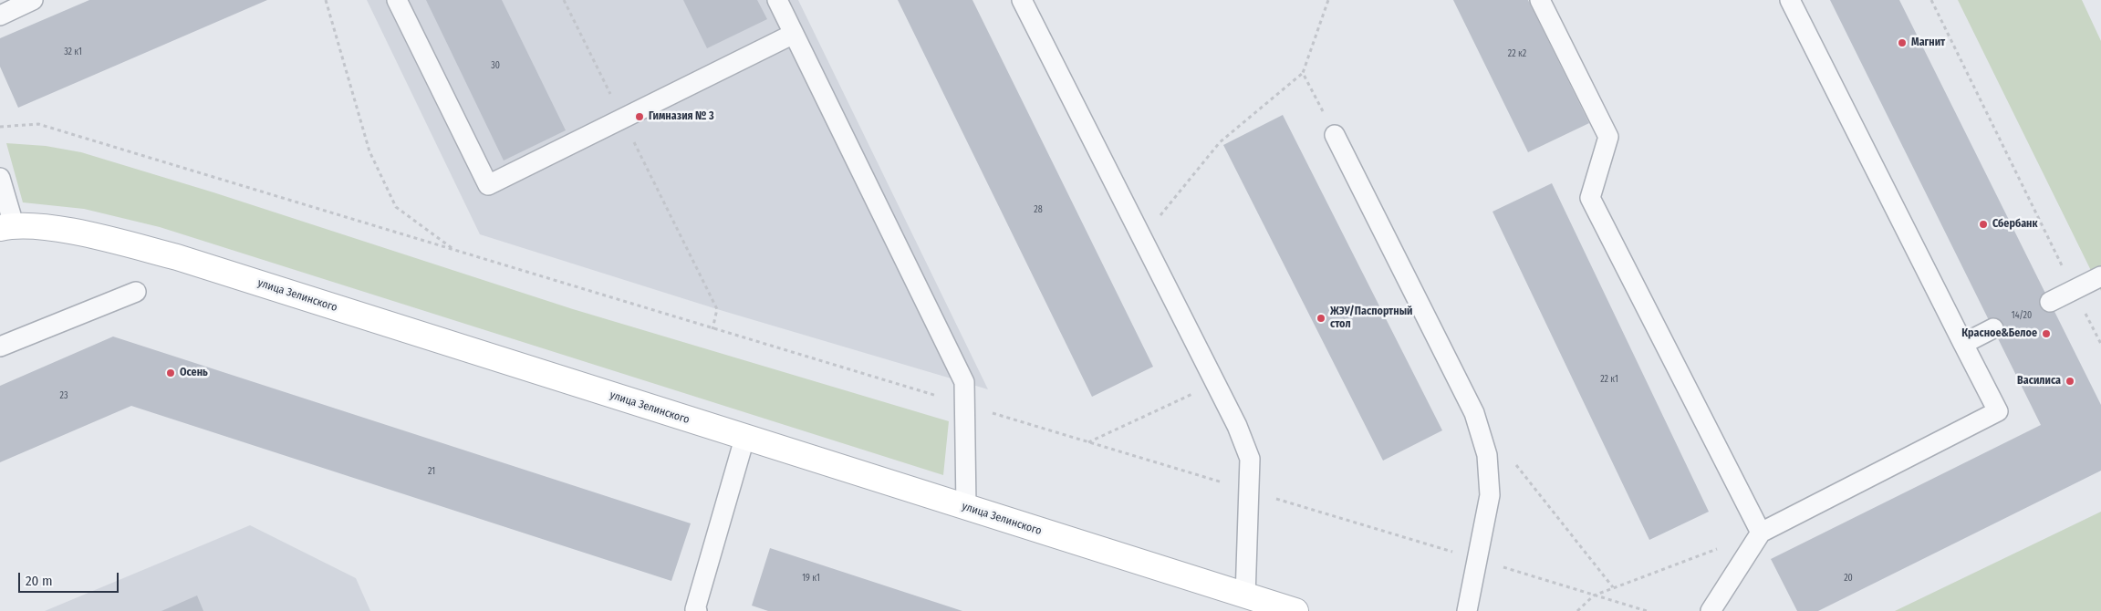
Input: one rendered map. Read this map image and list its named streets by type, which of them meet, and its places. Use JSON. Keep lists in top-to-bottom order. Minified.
{"streets":{"street":["улица Зелинского"]},"places":["Магнит","Гимназия № 3","Сбербанк","ЖЭУ/Паспортный стол","Красное&Белое","Осень","Василиса"],"house_numbers":["32 к1","22 к2","30","28","14/20","22 к1","23","21","19 к1","20"],"scale_bar":"20 m"}
